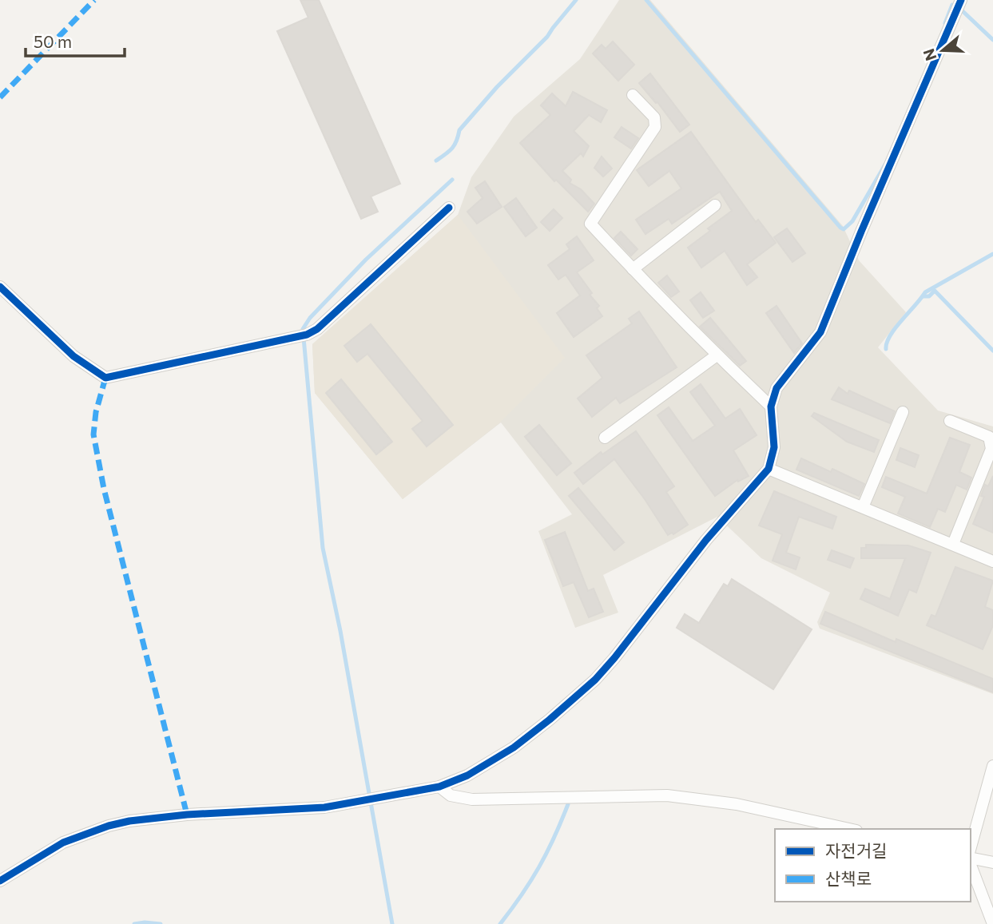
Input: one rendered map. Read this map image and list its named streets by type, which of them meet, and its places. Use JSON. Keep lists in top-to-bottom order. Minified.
{"legend":["자전거길","산책로"],"scale_bar":"50 m","north":"left"}
